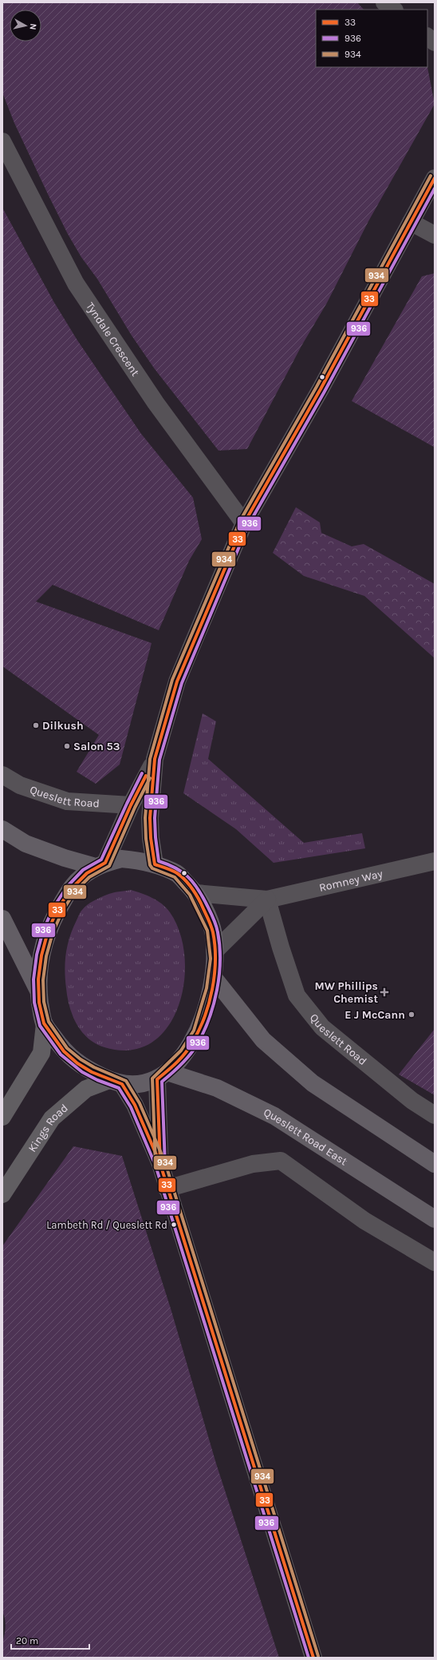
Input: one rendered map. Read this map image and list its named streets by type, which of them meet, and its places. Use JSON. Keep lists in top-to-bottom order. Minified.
{"streets":{"highway":["Queslett Road East"],"main road":["Kings Road"],"street":["Tyndale Crescent","Queslett Road","Romney Way"]},"crossings":[["Queslett Road","Romney Way"]],"places":{"other":["Dilkush","Salon 53","E J McCann","Lambeth Rd / Queslett Rd"],"health":["MW Phillips Chemist"]},"lines":["transit line 934","transit line 33","transit line 936"],"legend":["33","936","934"],"scale_bar":"20 m","north":"right"}
